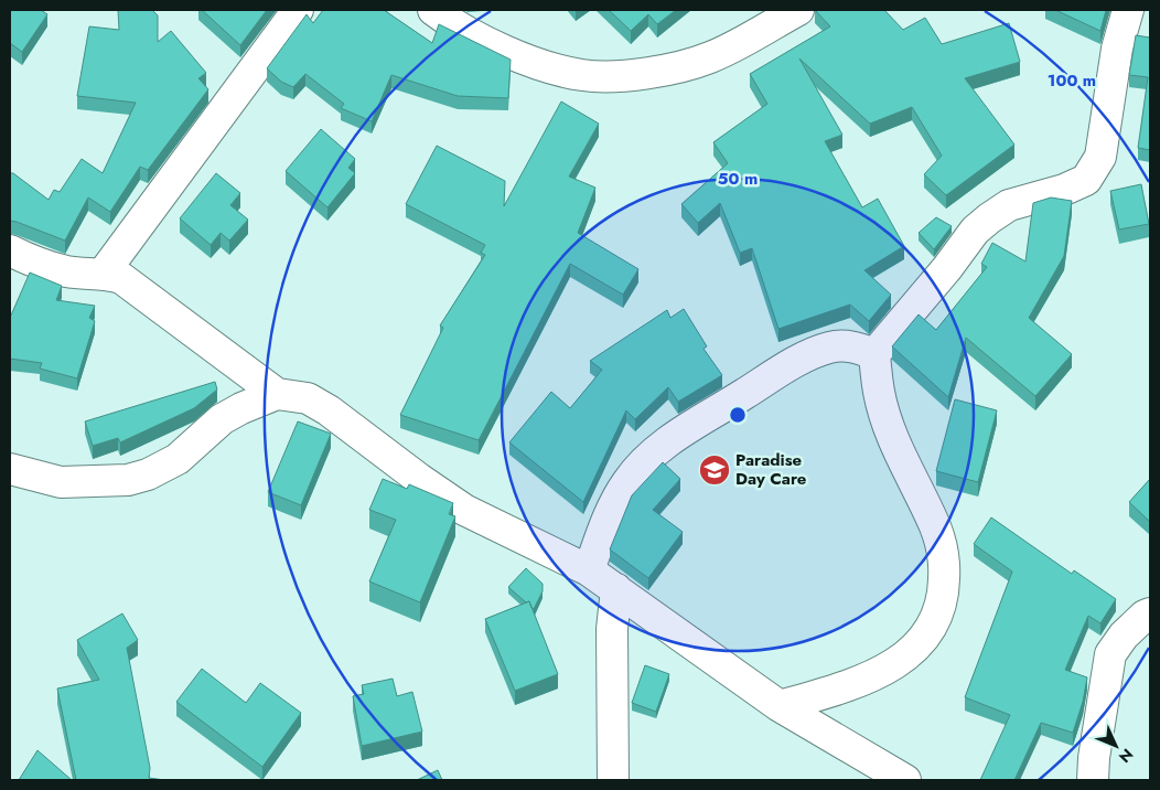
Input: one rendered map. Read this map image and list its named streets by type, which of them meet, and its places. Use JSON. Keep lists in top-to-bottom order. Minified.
{"places":{"school or university":["Paradise Day Care"]},"north":"bottom right","rings":["100 m","50 m"]}
